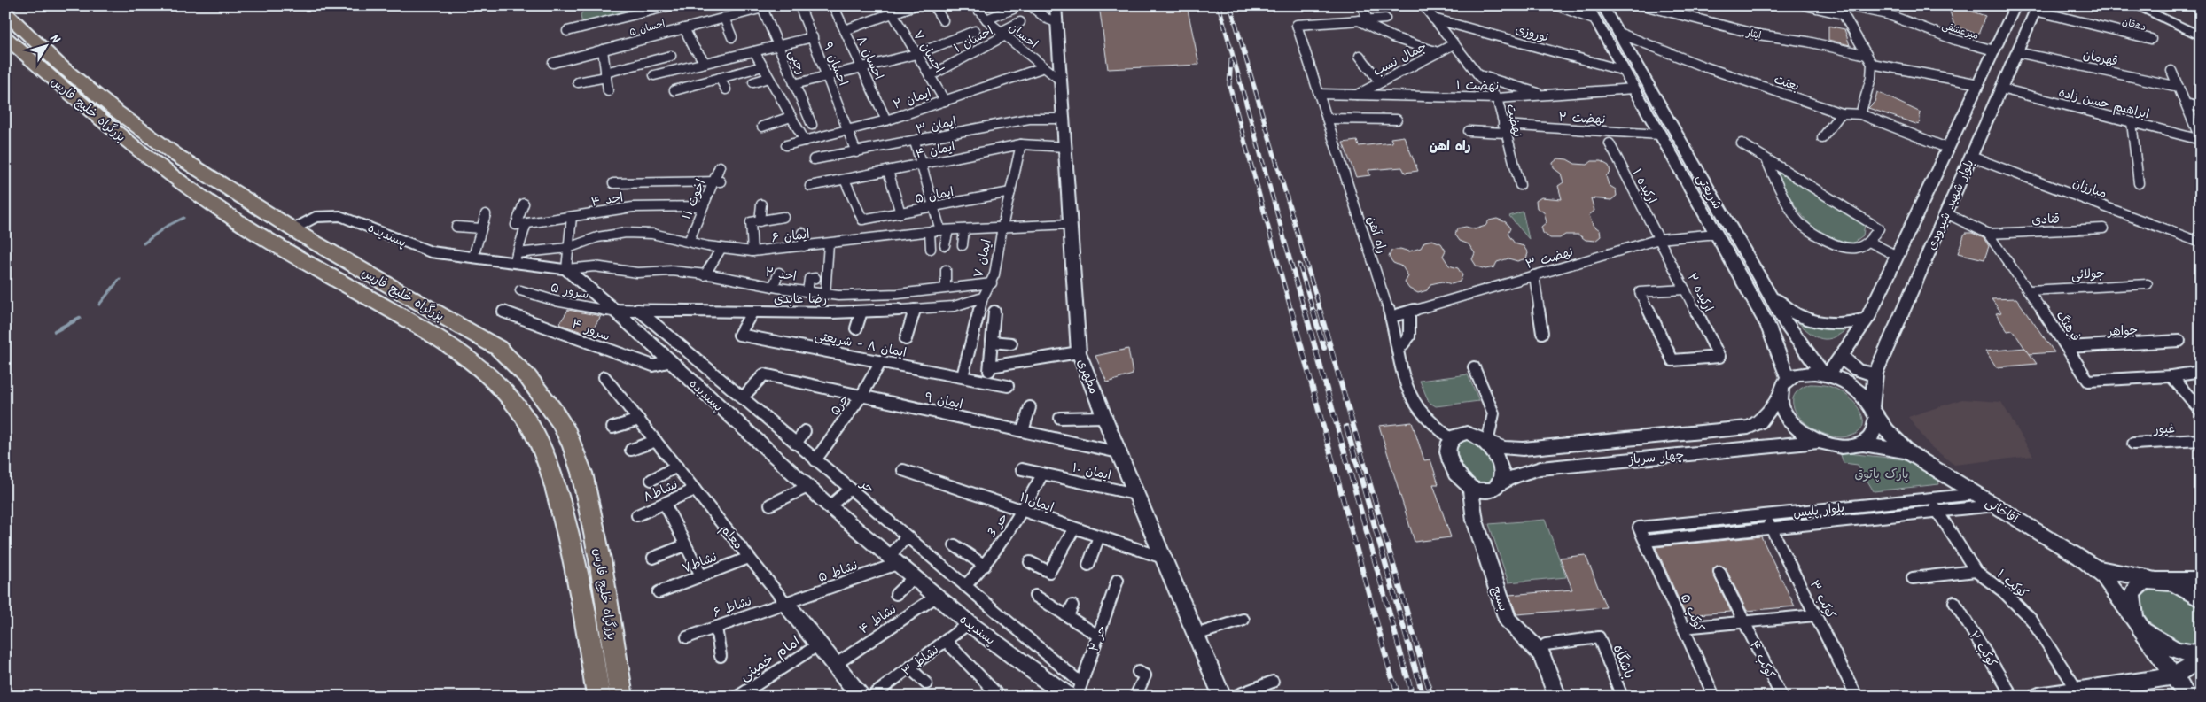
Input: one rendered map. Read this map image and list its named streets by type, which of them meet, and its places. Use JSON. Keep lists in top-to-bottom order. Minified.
{"streets":{"highway":["بزرگراه خلیج فارس"],"street":["دهقان","احسان ۵","میرعشقی","نوروزی","ایثار","احسان","احسان ۱","احسان ۷","احسان ۸","قهرمان","جمال نسب","رجبی","احسان ۹","بعثت","نهضت ۱","ایمان ۲","ابراهیم حسن زاده","نهضت ۲","نهضت","ایمان ۳","ایمان ۴","ارکیده ۱","مبارزان","شریعتی","ایمان ۵","احد ۴","اخوت ۱۱","بلوار شهید شیرودی","قنادی","پسندیده","راه آهن","ایمان ۶","نهضت ۳","ایمان ۷","احد ۲","جولائی","سرور ۵","ارکیده ۲","رضا عابدی","فرهنگ","سرور ۴","جواهر","ایمان ۸ - شریعتی","مطهری","ایمان ۹","حر۵","غیور","چهار سرباز","ایمان ۱۰","حر","نشاط۸","ایمان۱۱","بلوار پلیس","آقاخانی","حر 3","معلم","نشاط۷","نشاط ۵","کوکب ۱","بسیج","کوکب ۳","نشاط ۶","کوکب ۵","نشاط ۴","حر ۲","کوکب ۲","امام خمینی","کوکب ۴","نشاط ۳","باشگاه"]},"crossings":[["دهقان","بلوار شهید شیرودی"],["احسان ۵","رجبی"],["میرعشقی","بلوار شهید شیرودی"],["نوروزی","نهضت"],["نوروزی","شریعتی"],["احسان","احسان ۱"],["احسان","ایمان ۲"],["احسان","مطهری"],["احسان ۱","احسان ۷"],["احسان ۷","ایمان ۲"],["احسان ۸","ایمان ۲"],["قهرمان","بلوار شهید شیرودی"],["جمال نسب","نهضت ۱"],["جمال نسب","نهضت"],["احسان ۹","ایمان ۲"],["احسان ۹","ایمان ۳"],["بعثت","شریعتی"],["بعثت","بلوار شهید شیرودی"],["نهضت ۱","نهضت"],["نهضت ۱","شریعتی"],["نهضت ۱","راه آهن"],["ابراهیم حسن زاده","بلوار شهید شیرودی"],["بزرگراه خلیج فارس","پسندیده"],["نهضت ۲","نهضت"],["نهضت ۲","شریعتی"],["ایمان ۳","مطهری"],["ایمان ۴","ایمان ۵"],["ایمان ۴","ایمان ۷"],["ایمان ۴","مطهری"],["ارکیده ۱","نهضت ۳"],["ارکیده ۱","ارکیده ۲"],["مبارزان","بلوار شهید شیرودی"],["شریعتی","بلوار شهید شیرودی"],["شریعتی","نهضت ۳"],["شریعتی","چهار سرباز"],["ایمان ۵","ایمان ۷"],["احد ۴","اخوت ۱۱"],["اخوت ۱۱","ایمان ۶"],["بلوار شهید شیرودی","فرهنگ"],["بلوار شهید شیرودی","چهار سرباز"],["قنادی","فرهنگ"],["پسندیده","ایمان ۶"],["پسندیده","احد ۲"],["پسندیده","سرور ۵"],["پسندیده","رضا عابدی"],["پسندیده","سرور ۴"],["پسندیده","نشاط ۵"],["پسندیده","نشاط ۴"],["پسندیده","نشاط ۳"],["راه آهن","نهضت ۳"],["راه آهن","چهار سرباز"],["راه آهن","بسیج"],["ایمان ۶","ایمان ۷"],["ایمان ۶","مطهری"],["نهضت ۳","ارکیده ۲"],["ایمان ۷","احد ۲"],["ایمان ۷","رضا عابدی"],["ایمان ۷","ایمان ۸ - شریعتی"],["جولائی","فرهنگ"],["سرور ۵","رضا عابدی"],["رضا عابدی","ایمان ۸ - شریعتی"],["رضا عابدی","حر"],["فرهنگ","جواهر"],["ایمان ۸ - شریعتی","حر۵"],["مطهری","ایمان ۹"],["مطهری","ایمان ۱۰"],["مطهری","ایمان۱۱"],["ایمان ۹","حر۵"],["ایمان ۹","حر"],["حر۵","حر"],["چهار سرباز","بسیج"],["ایمان ۱۰","حر 3"],["حر","حر 3"],["حر","حر ۲"],["نشاط۸","معلم"],["ایمان۱۱","حر 3"],["بلوار پلیس","آقاخانی"],["بلوار پلیس","کوکب ۱"],["بلوار پلیس","کوکب ۳"],["بلوار پلیس","کوکب ۵"],["معلم","نشاط۷"],["معلم","نشاط ۵"],["معلم","نشاط ۶"],["معلم","نشاط ۴"],["معلم","امام خمینی"],["معلم","نشاط ۳"],["نشاط ۵","نشاط ۶"]],"districts":["راه اهن"],"parks":["پارک پاتوق"],"north":"top right"}
